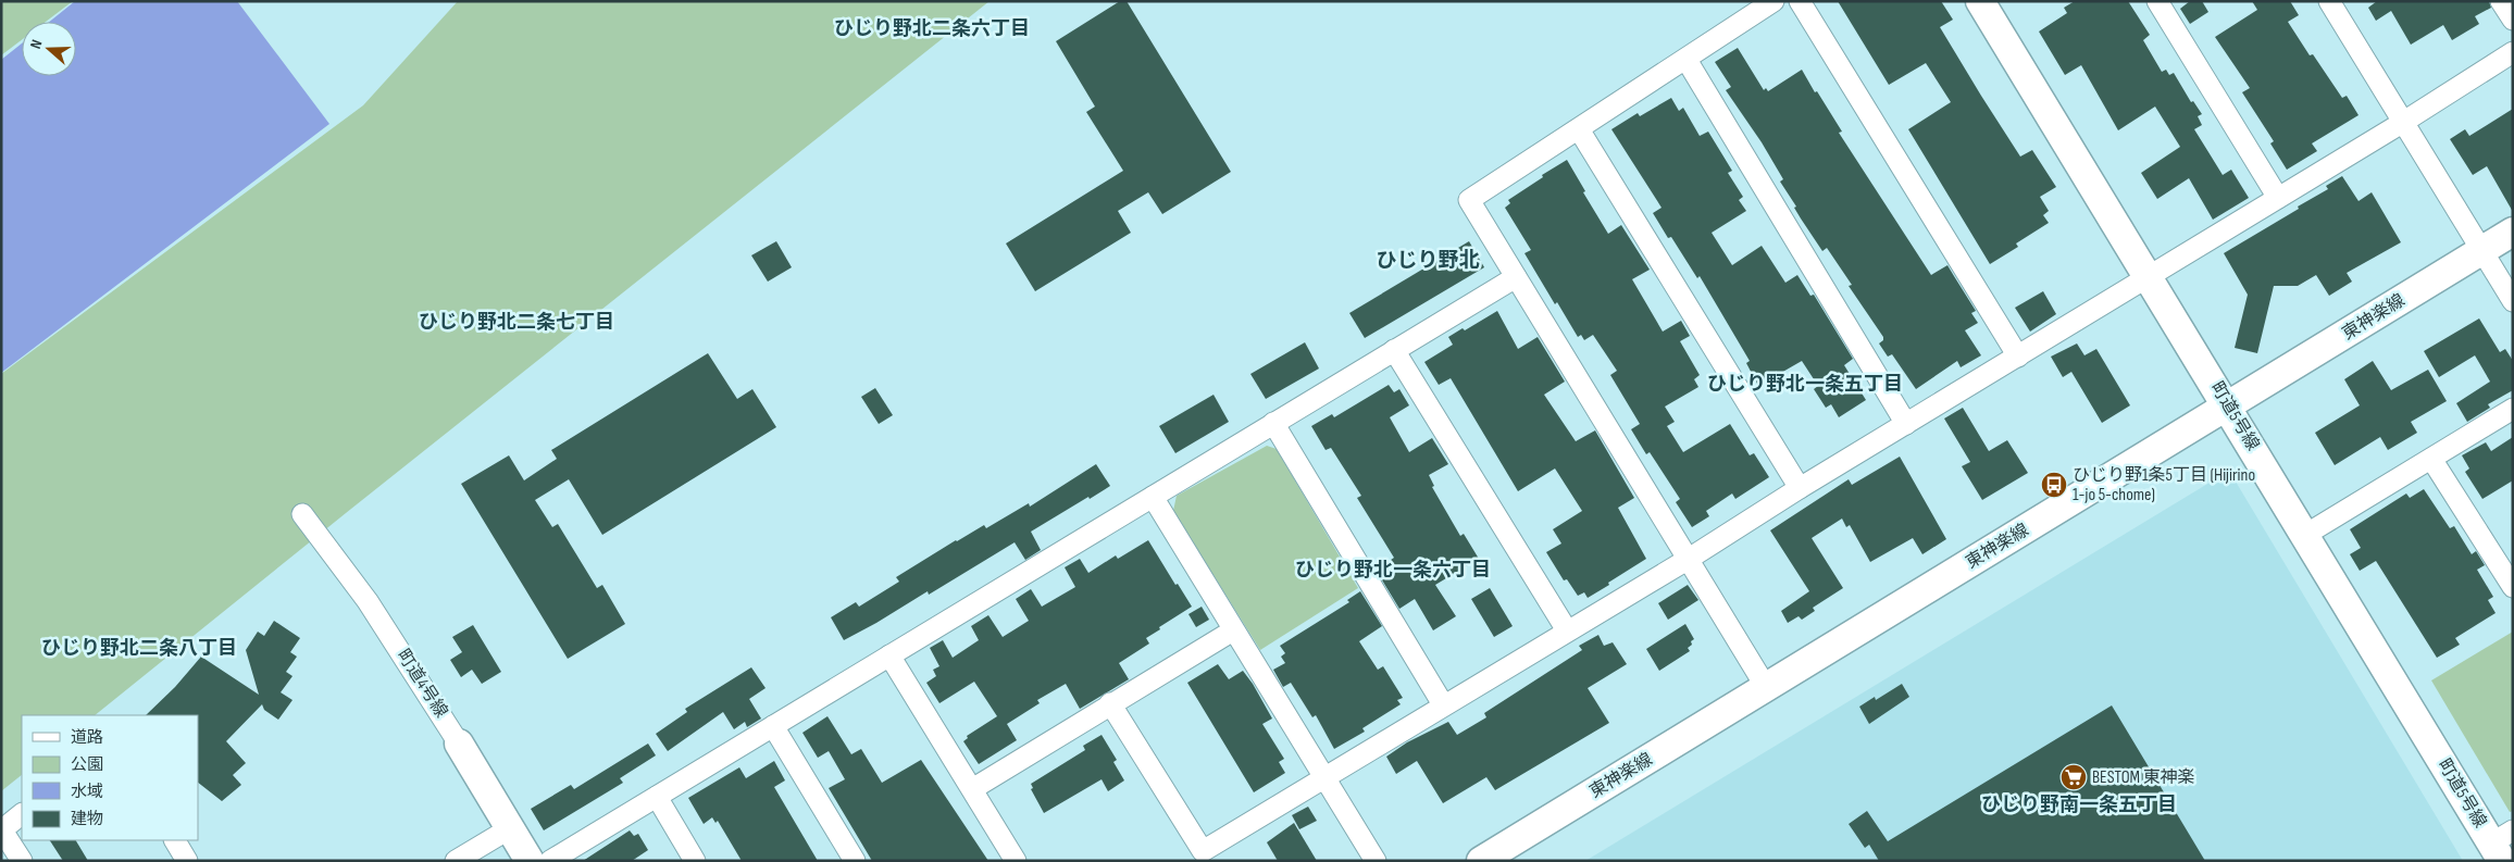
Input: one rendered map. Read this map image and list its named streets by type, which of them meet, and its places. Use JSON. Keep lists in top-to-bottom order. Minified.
{"streets":{"main road":["東神楽線","町道5号線","町道4号線"]},"crossings":[["東神楽線","町道5号線"]],"districts":["ひじり野北二条六丁目","ひじり野北","ひじり野北二条七丁目","ひじり野北一条五丁目","ひじり野北一条六丁目","ひじり野北二条八丁目","ひじり野南一条五丁目"],"places":{"bus stop":["ひじり野1条5丁目 (Hijirino 1-jo 5-chome)"],"supermarket":["BESTOM 東神楽"]},"legend":["道路","公園","水域","建物"],"north":"left"}
